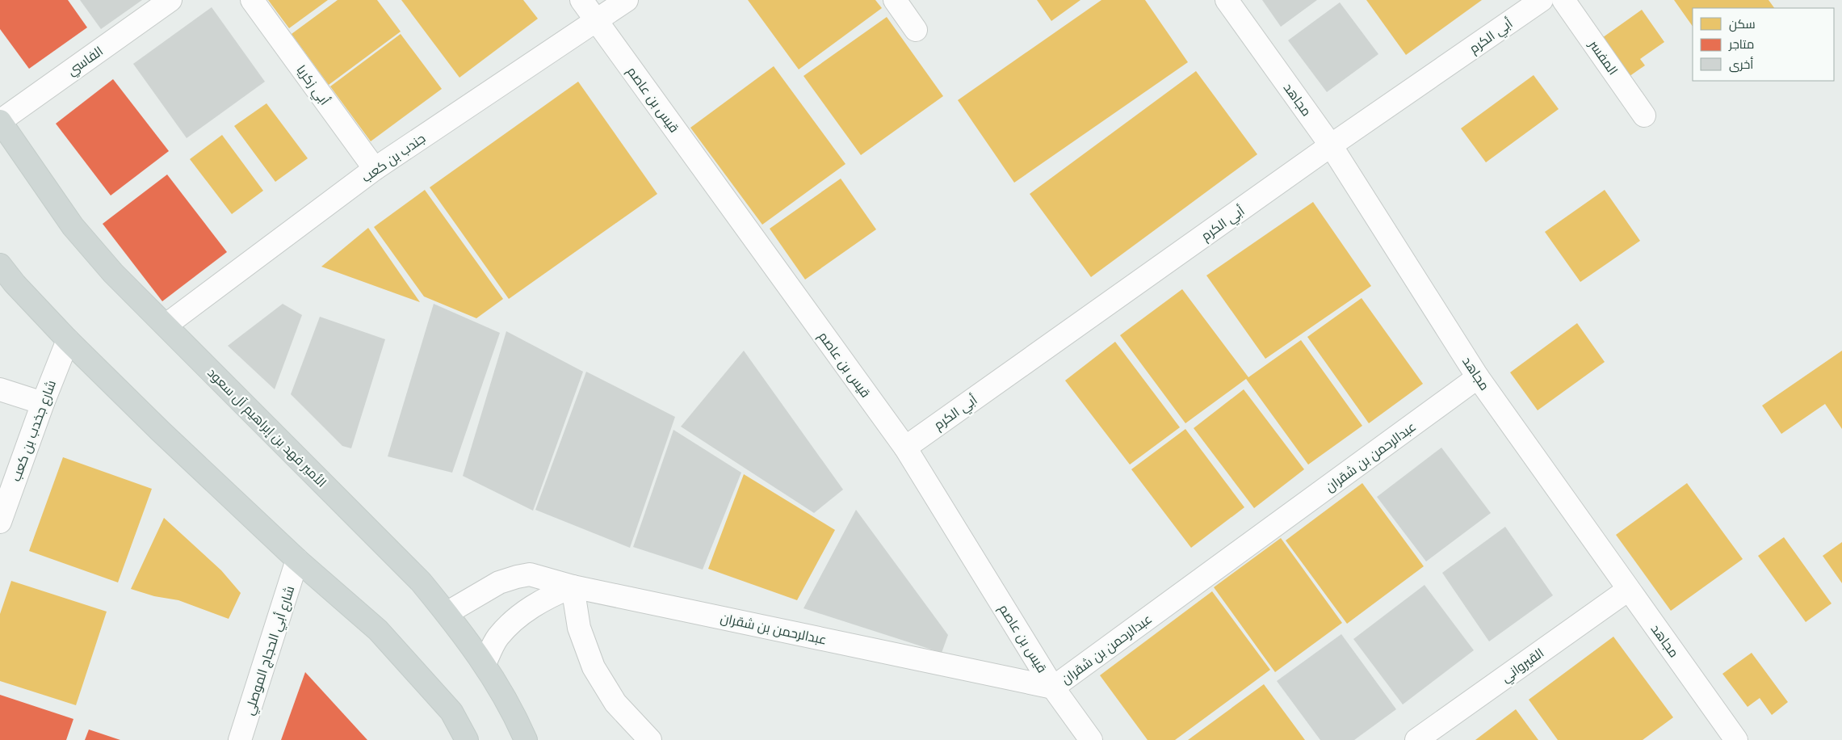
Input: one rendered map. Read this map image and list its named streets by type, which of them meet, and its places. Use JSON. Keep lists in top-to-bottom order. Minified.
{"streets":{"main road":["الأمير فهد بن إبراهيم آل سعود"],"street":["أبي الكرم","المفسر","الفاسي","أبي زكريا","قيس بن عاصم","مجاهد","جندب بن كعب","شارع جخدب بن كعب","عبدالرحمن بن شقران","شارع أبي الحجاج الموصلي","القيرواني"]},"crossings":[["أبي الكرم","قيس بن عاصم"],["أبي الكرم","مجاهد"],["الفاسي","الأمير فهد بن إبراهيم آل سعود"],["أبي زكريا","جندب بن كعب"],["قيس بن عاصم","جندب بن كعب"],["قيس بن عاصم","عبدالرحمن بن شقران"],["مجاهد","عبدالرحمن بن شقران"],["مجاهد","القيرواني"],["جندب بن كعب","الأمير فهد بن إبراهيم آل سعود"],["الأمير فهد بن إبراهيم آل سعود","عبدالرحمن بن شقران"]],"legend":["سكن","متاجر","أخرى"]}
